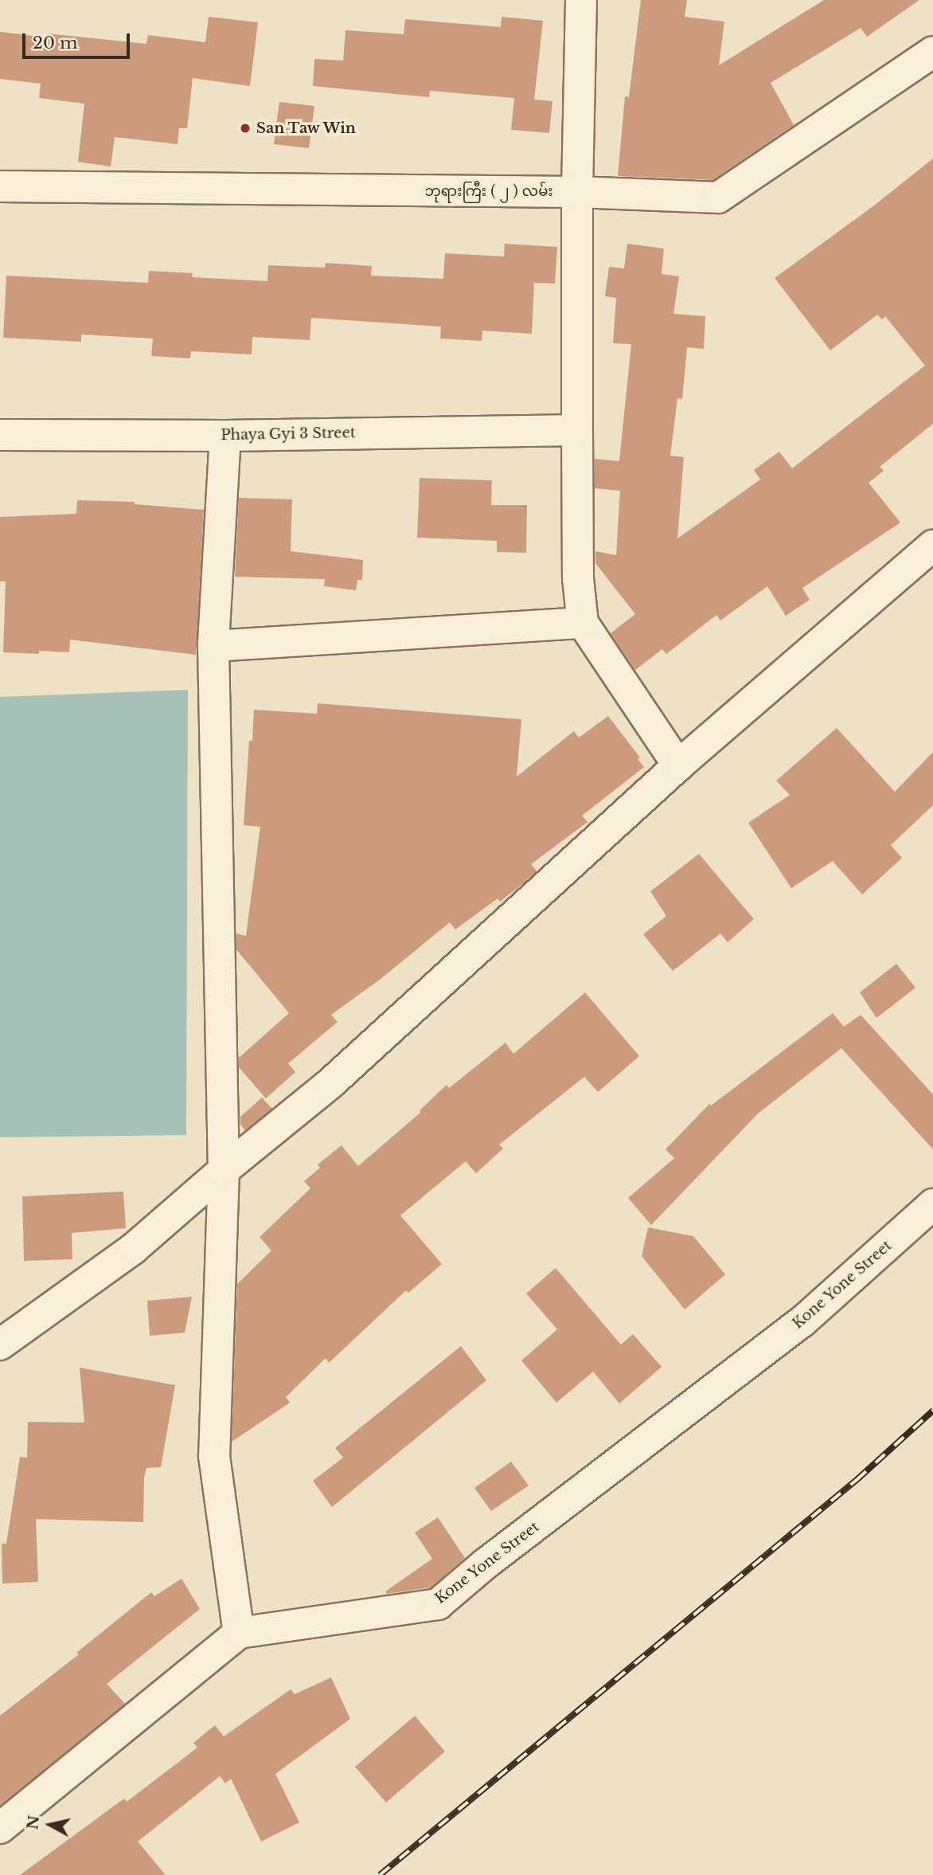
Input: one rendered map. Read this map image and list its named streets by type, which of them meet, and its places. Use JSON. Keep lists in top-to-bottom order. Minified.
{"streets":{"street":["ဘုရားကြီး ( ၂ ) လမ်း","Phaya Gyi 3 Street","Kone Yone Street"]},"places":["San Taw Win"],"scale_bar":"20 m","north":"left"}
